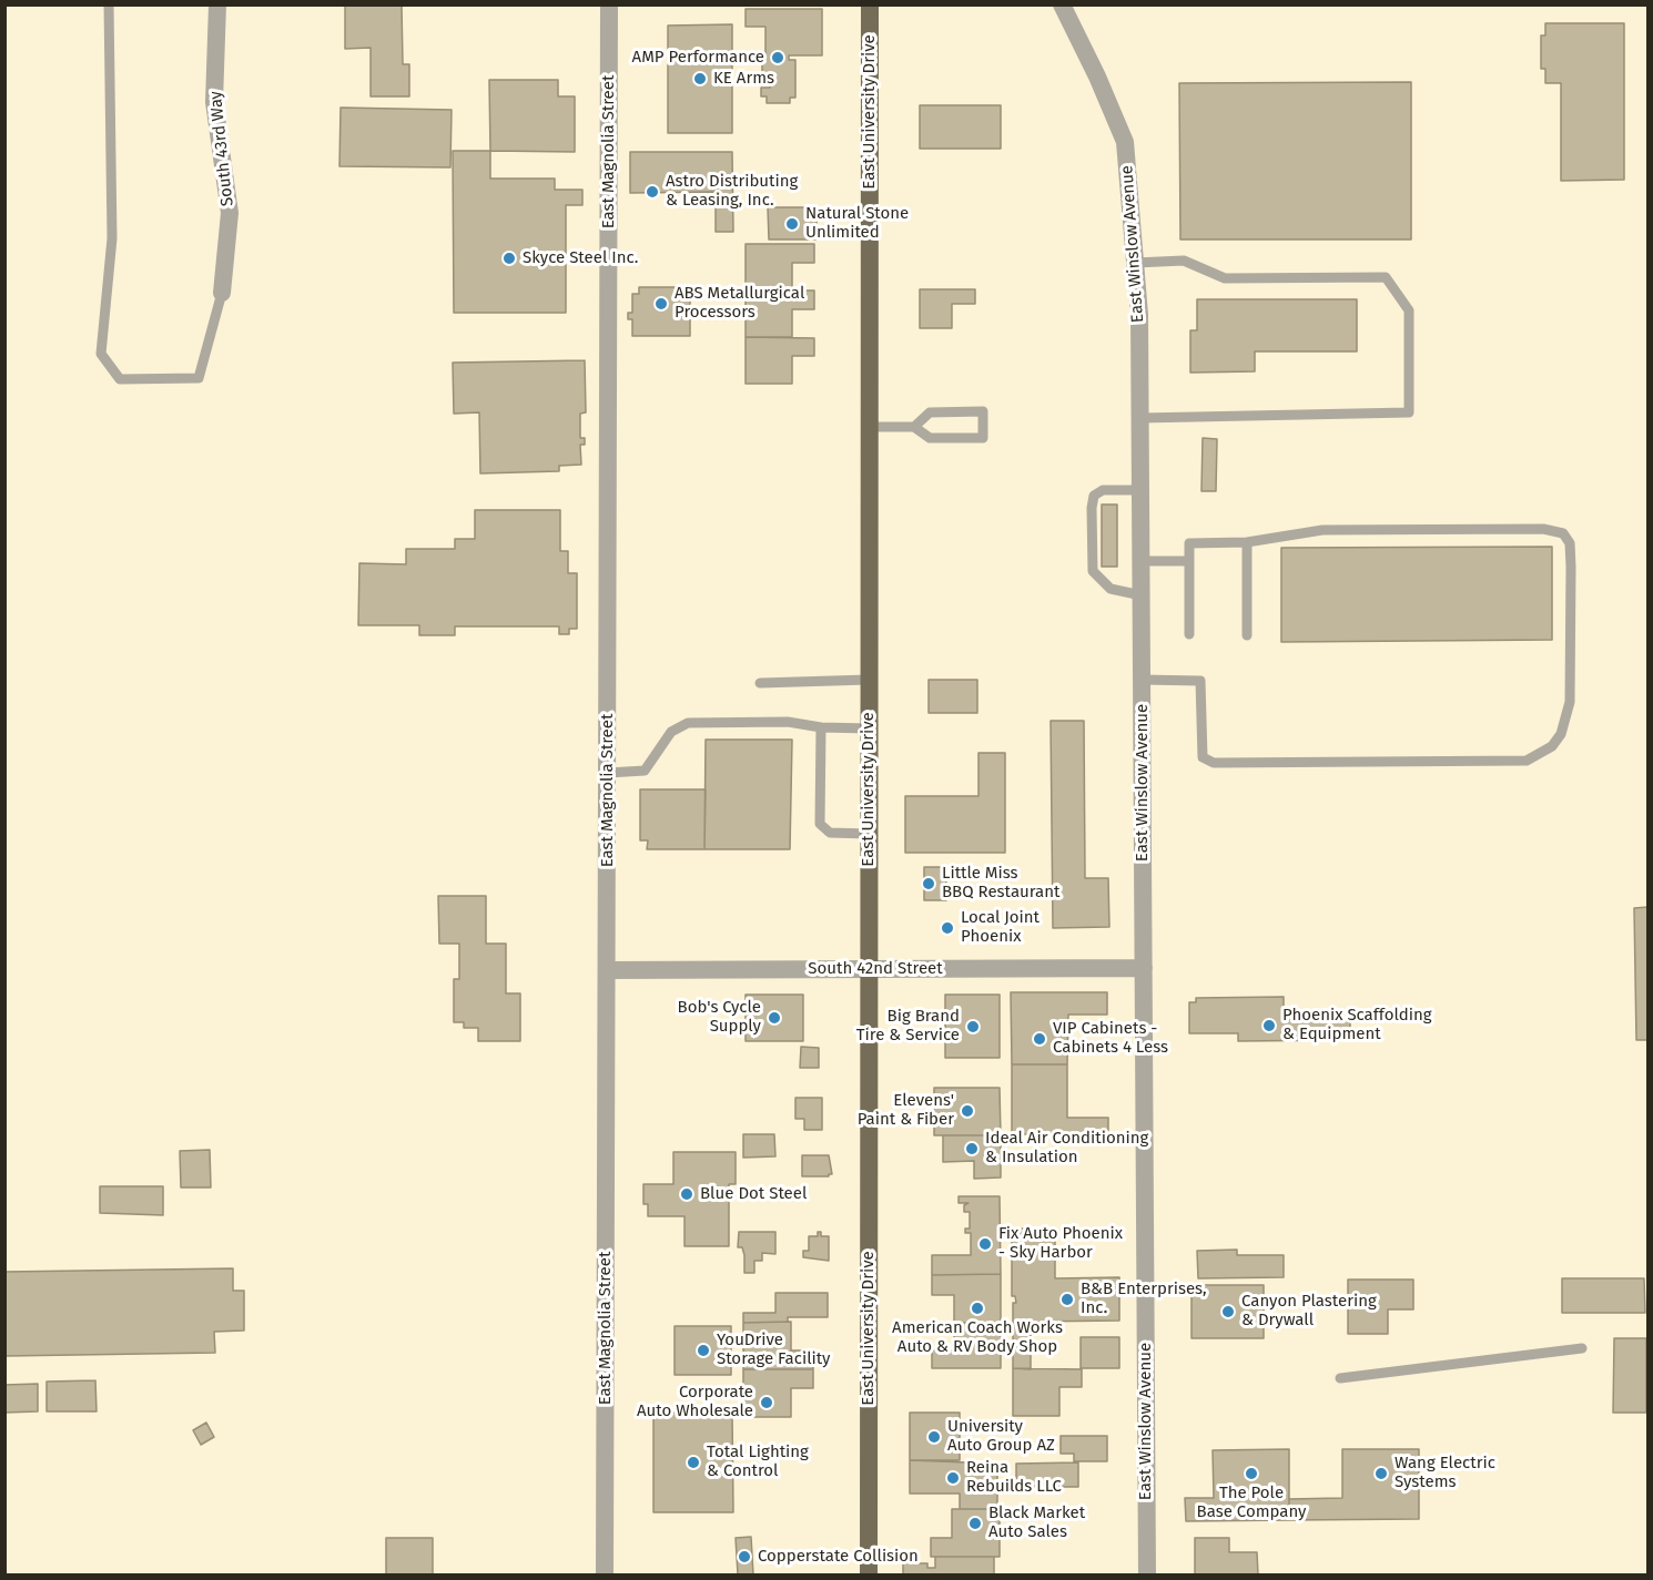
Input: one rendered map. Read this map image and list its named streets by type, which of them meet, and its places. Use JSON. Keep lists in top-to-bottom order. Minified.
{"streets":{"main road":["East University Drive"],"street":["South 43rd Way","East Magnolia Street","East Winslow Avenue","South 42nd Street"]},"crossings":[["East University Drive","South 42nd Street"],["East Magnolia Street","South 42nd Street"],["East Winslow Avenue","South 42nd Street"]],"places":["AMP Performance","KE Arms","Astro Distributing & Leasing, Inc.","Natural Stone Unlimited","Skyce Steel Inc.","ABS Metallurgical Processors","Little Miss BBQ Restaurant","Local Joint Phoenix","Bob's Cycle Supply","Phoenix Scaffolding & Equipment","Big Brand Tire & Service","VIP Cabinets - Cabinets 4 Less","Elevens' Paint & Fiber","Ideal Air Conditioning & Insulation","Blue Dot Steel","Fix Auto Phoenix - Sky Harbor","B&B Enterprises, Inc.","American Coach Works Auto & RV Body Shop","Canyon Plastering & Drywall","YouDrive Storage Facility","Corporate Auto Wholesale","University Auto Group AZ","Total Lighting & Control","The Pole Base Company","Wang Electric Systems","Reina Rebuilds LLC","Black Market Auto Sales","Copperstate Collision"]}
